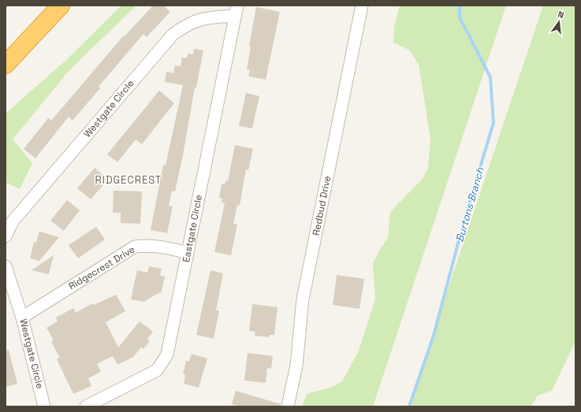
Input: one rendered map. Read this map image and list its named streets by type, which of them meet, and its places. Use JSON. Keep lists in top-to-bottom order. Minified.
{"streets":{"street":["Westgate Circle","Redbud Drive","Eastgate Circle","Ridgecrest Drive"]},"crossings":[["Westgate Circle","Eastgate Circle"],["Westgate Circle","Ridgecrest Drive"],["Eastgate Circle","Ridgecrest Drive"]],"districts":["RIDGECREST"],"water":["Burtons Branch"],"north":"top"}
